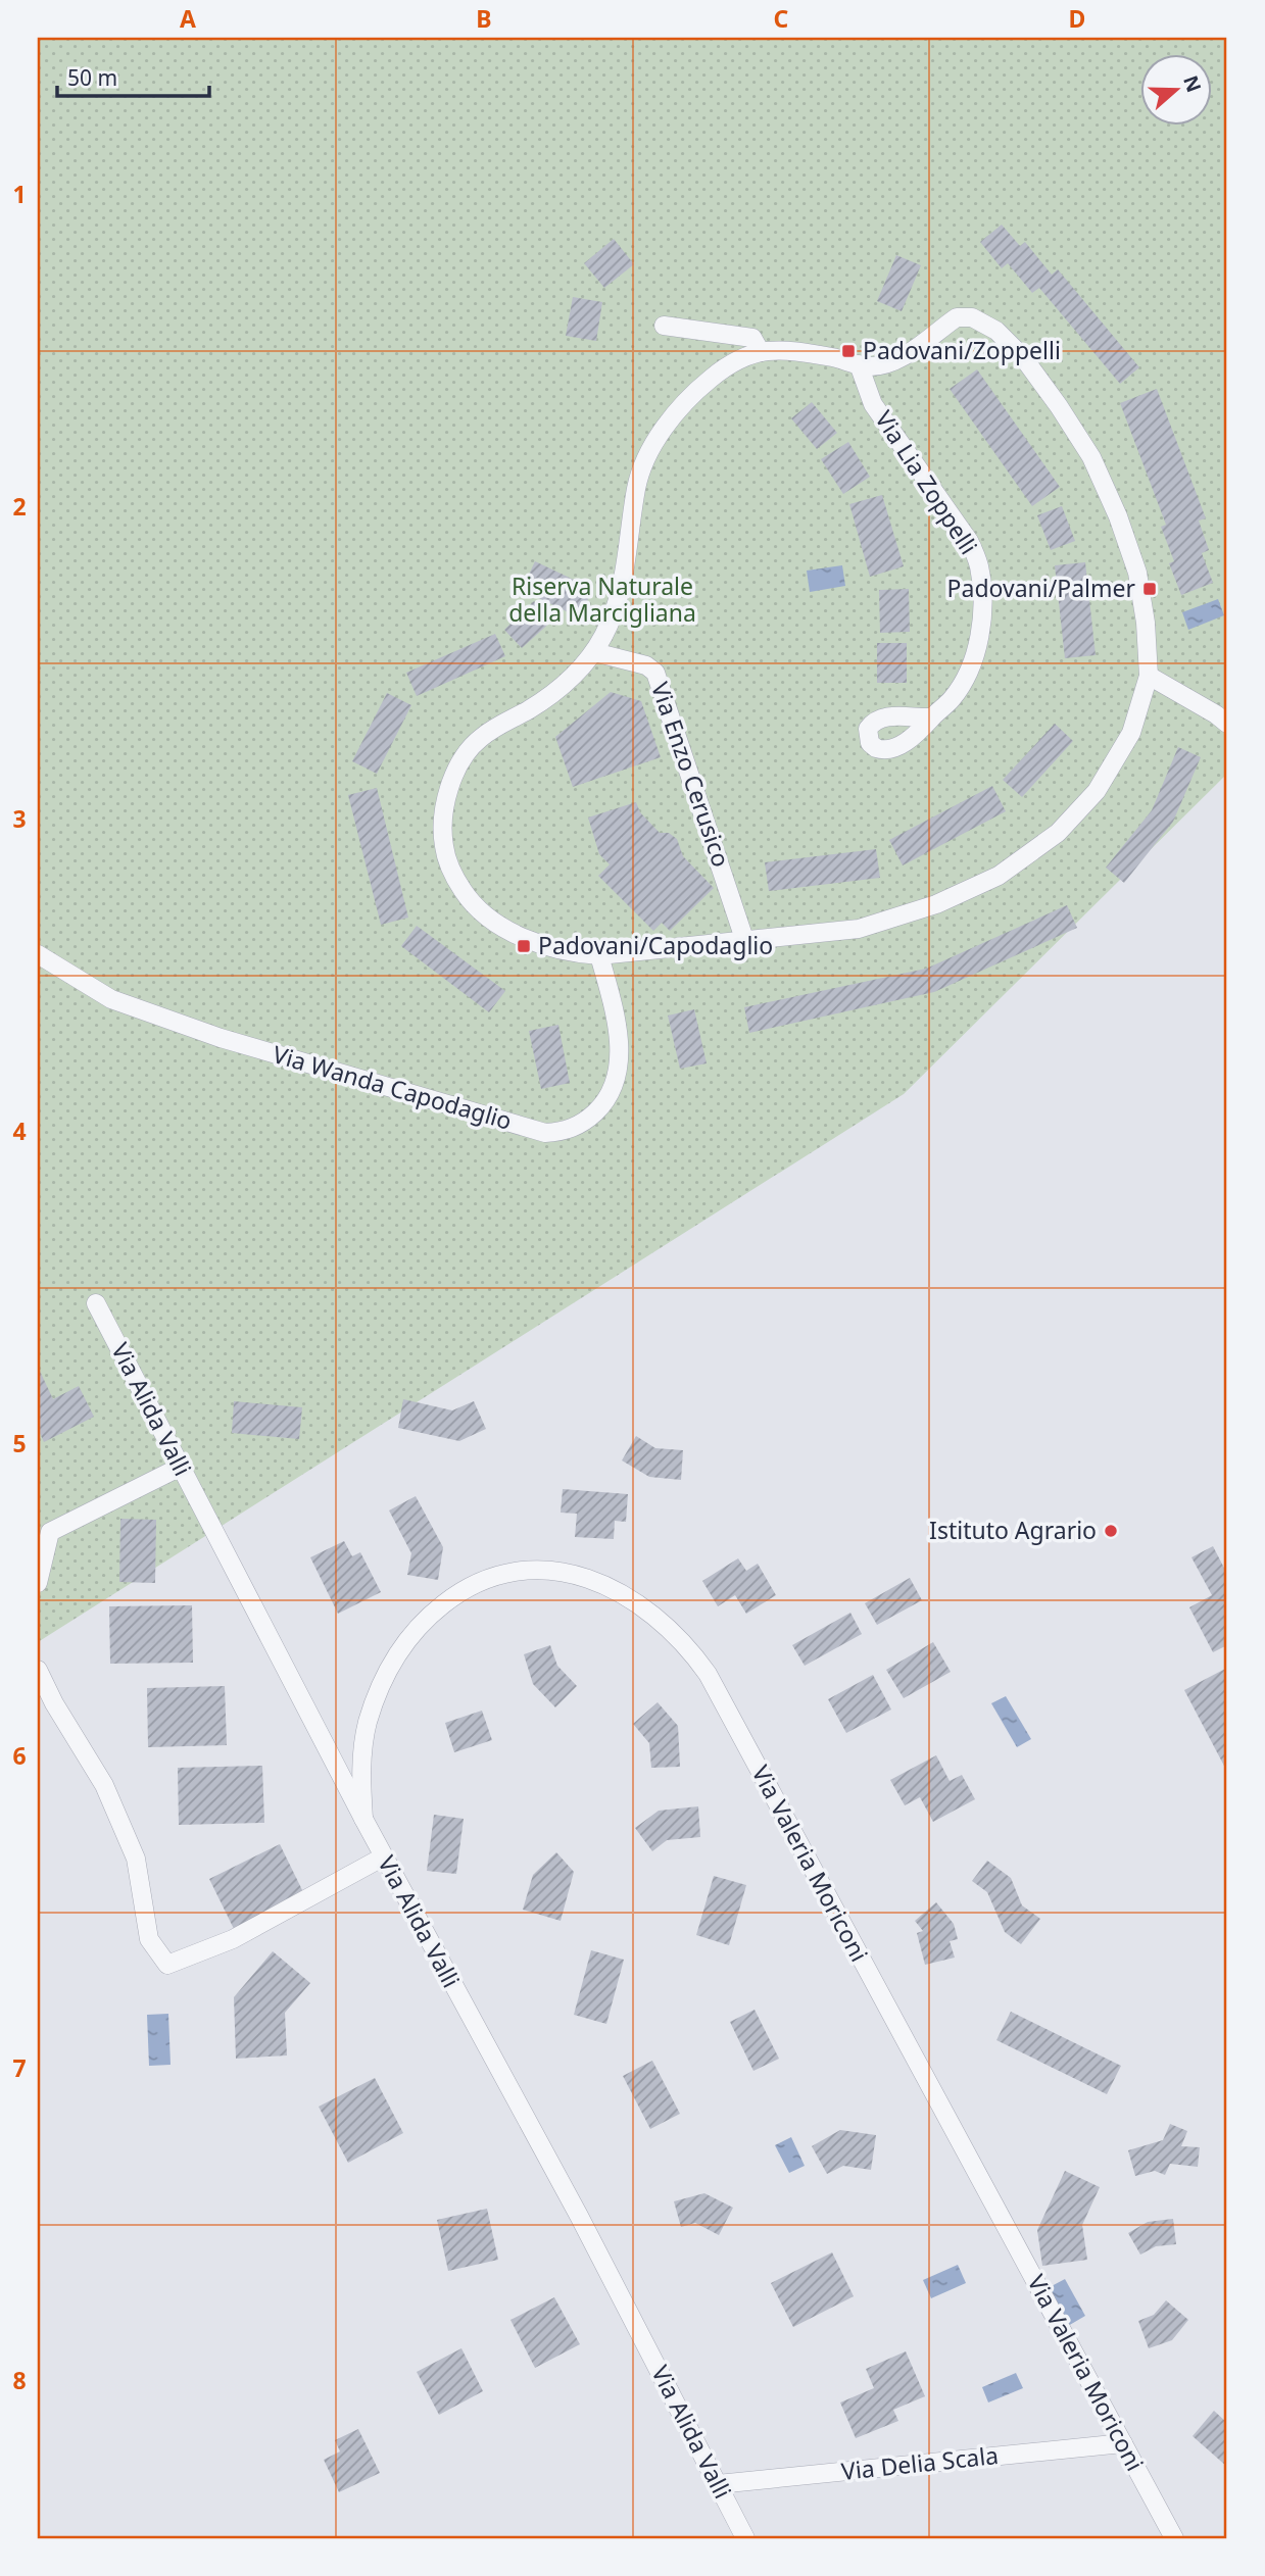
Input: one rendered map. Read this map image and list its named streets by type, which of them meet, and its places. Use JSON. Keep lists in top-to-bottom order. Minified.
{"streets":{"street":["Via Lia Zoppelli","Via Enzo Cerusico","Via Wanda Capodaglio","Via Alida Valli","Via Valeria Moriconi","Via Delia Scala"]},"crossings":[["Via Alida Valli","Via Valeria Moriconi"],["Via Alida Valli","Via Delia Scala"],["Via Valeria Moriconi","Via Delia Scala"]],"parks":["Riserva Naturale della Marcigliana"],"places":{"transit":["Padovani/Zoppelli","Padovani/Palmer","Padovani/Capodaglio"],"other":["Istituto Agrario"]},"scale_bar":"50 m","north":"right","grid":{"columns":["A","B","C","D"],"rows":["1","2","3","4","5","6","7","8"]}}
